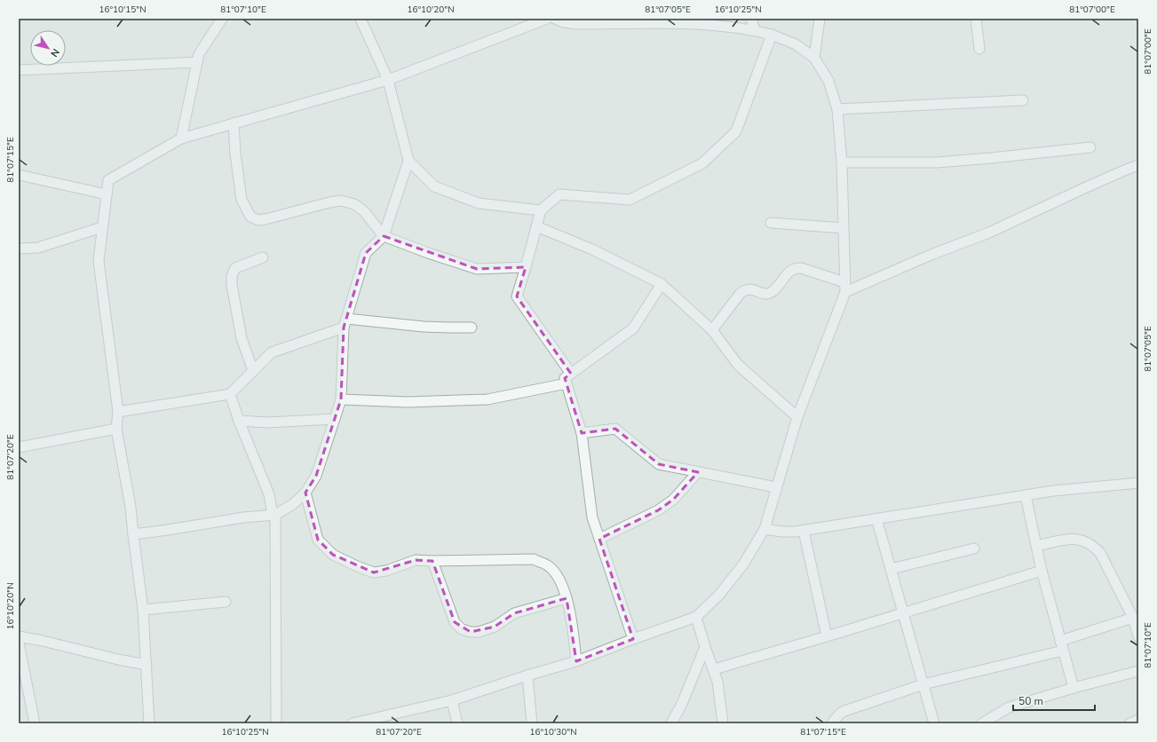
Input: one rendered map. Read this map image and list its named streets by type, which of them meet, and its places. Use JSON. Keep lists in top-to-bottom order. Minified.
{"scale_bar":"50 m","north":"bottom right","coordinates":["16°10'15\"N","81°07'10\"E","16°10'20\"N","81°07'05\"E","16°10'25\"N","81°07'00\"E","81°07'15\"E","81°07'20\"E","16°10'30\"N"]}
